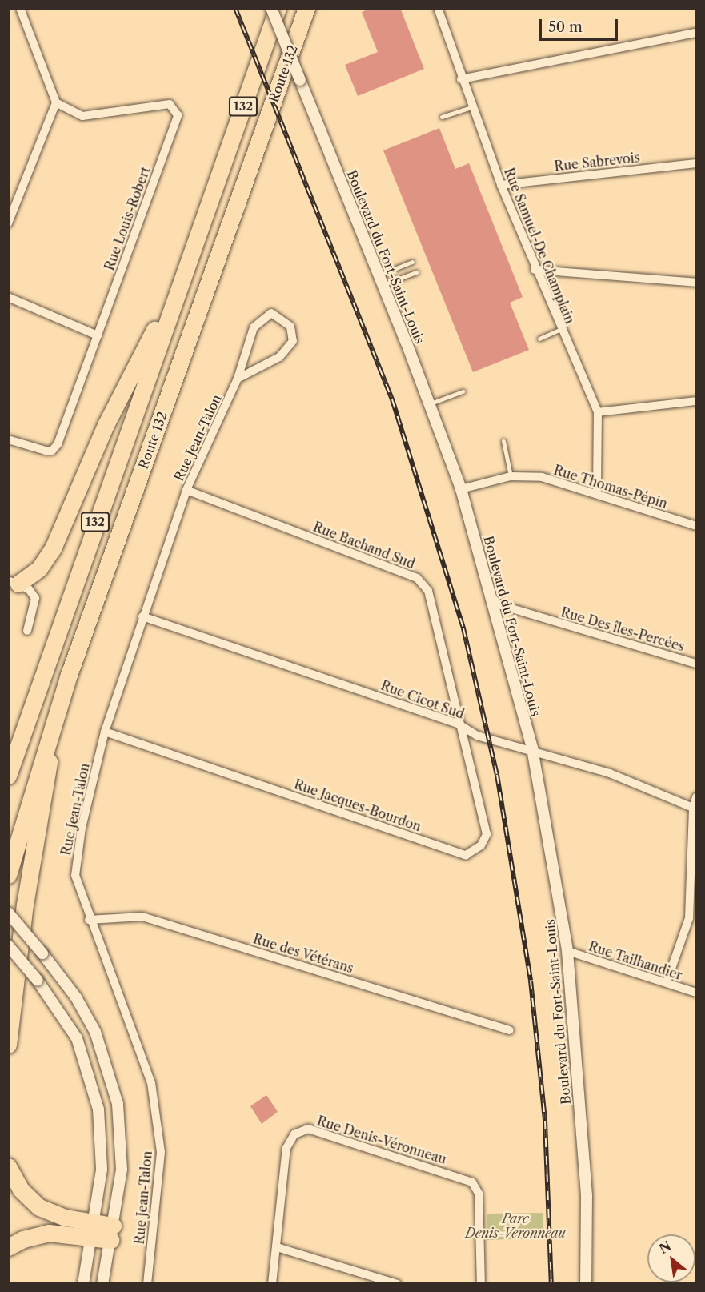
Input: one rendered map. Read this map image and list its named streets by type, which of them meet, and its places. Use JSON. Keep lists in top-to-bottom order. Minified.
{"streets":{"highway":["Route 132","132"],"street":["Rue Sabrevois","Rue Louis-Robert","Rue Samuel-De Champlain","Boulevard du Fort-Saint-Louis","Rue Jean-Talon","Rue Thomas-Pépin","Rue Bachand Sud","Rue Des îles-Percées","Rue Cicot Sud","Rue Jacques-Bourdon","Rue des Vétérans","Rue Tailhandier","Rue Denis-Véronneau"]},"crossings":[["Rue Sabrevois","Rue Samuel-De Champlain"],["Rue Samuel-De Champlain","Rue Thomas-Pépin"],["Boulevard du Fort-Saint-Louis","Rue Thomas-Pépin"],["Boulevard du Fort-Saint-Louis","Rue Des îles-Percées"],["Boulevard du Fort-Saint-Louis","Rue Cicot Sud"],["Boulevard du Fort-Saint-Louis","Rue Tailhandier"],["Rue Jean-Talon","Rue Bachand Sud"],["Rue Jean-Talon","Rue Cicot Sud"],["Rue Jean-Talon","Rue Jacques-Bourdon"],["Rue Jean-Talon","Rue des Vétérans"],["Rue Bachand Sud","Rue Cicot Sud"],["Rue Bachand Sud","Rue Jacques-Bourdon"],["Rue Cicot Sud","Rue Jacques-Bourdon"]],"parks":["Parc Denis-Veronneau"],"scale_bar":"50 m","north":"top left"}
